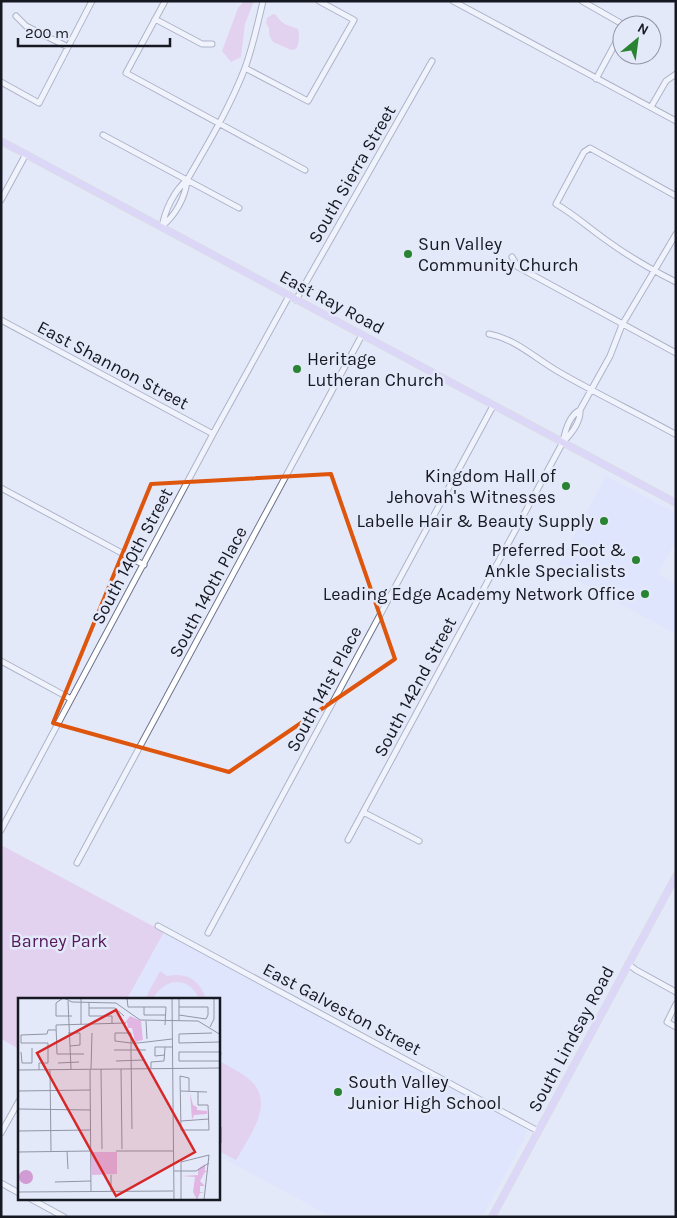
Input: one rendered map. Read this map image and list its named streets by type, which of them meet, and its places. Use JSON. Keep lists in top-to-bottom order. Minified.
{"streets":{"main road":["East Ray Road","South Lindsay Road"],"street":["South Sierra Street","East Shannon Street","South 140th Street","South 140th Place","South 142nd Street","South 141st Place","East Galveston Street"]},"crossings":[["South Sierra Street","East Ray Road"],["East Ray Road","South 140th Street"],["East Ray Road","South 140th Place"],["East Ray Road","South 142nd Street"],["East Ray Road","South 141st Place"],["East Shannon Street","South 140th Street"],["East Galveston Street","South Lindsay Road"]],"parks":["Barney Park"],"places":["Sun Valley Community Church","Heritage Lutheran Church","Kingdom Hall of Jehovah's Witnesses","Labelle Hair & Beauty Supply","Preferred Foot & Ankle Specialists","Leading Edge Academy Network Office","South Valley Junior High School"],"scale_bar":"200 m","north":"top right"}
